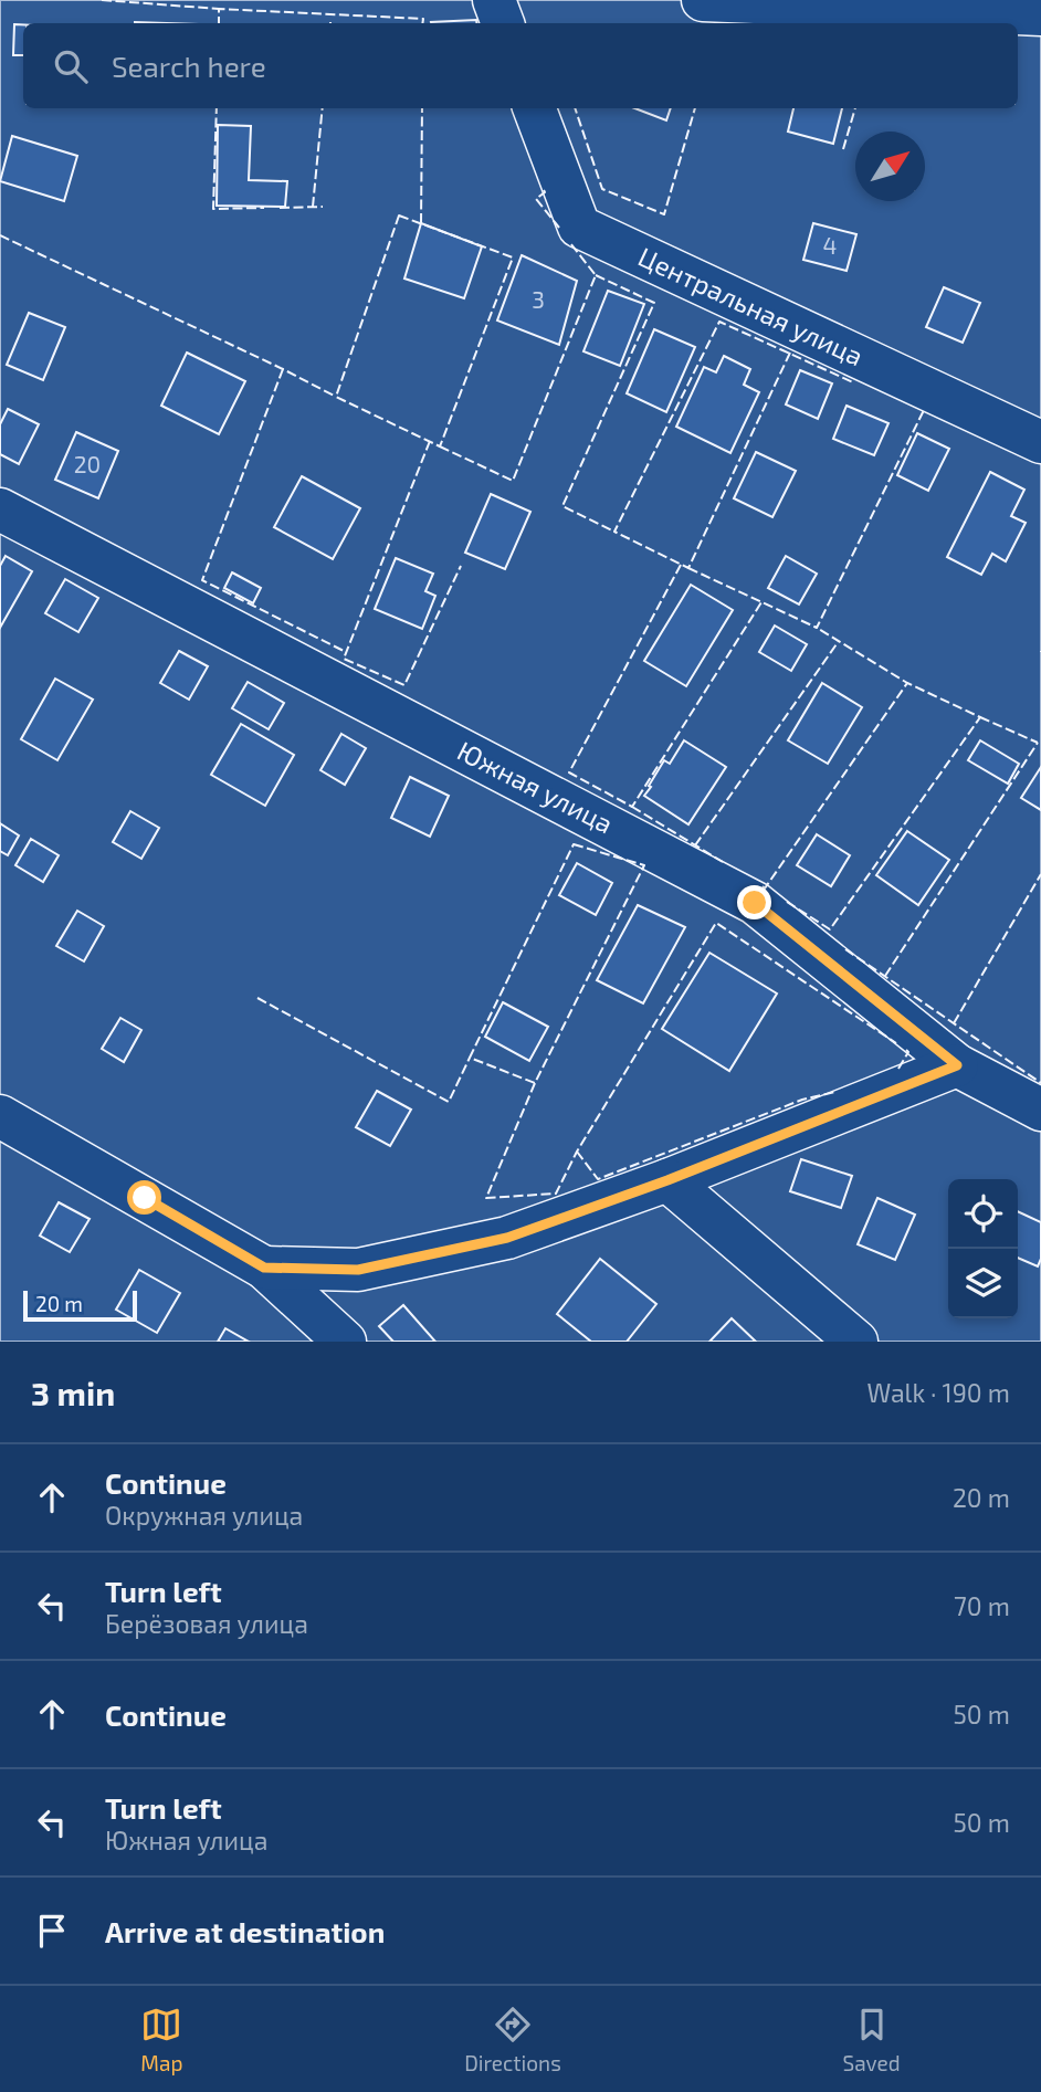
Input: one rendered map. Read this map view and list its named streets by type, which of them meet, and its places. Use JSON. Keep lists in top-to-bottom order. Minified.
{"streets":{"street":["Центральная улица","Южная улица"]},"house_numbers":["4","3","20"],"scale_bar":"20 m","north":"top right","page":{"search":"Search here","scale":"20 m","heading":["3 min","Walk · 190 m"],"list":[["Continue","Окружная улица","20 m"],["Turn left","Берёзовая улица","70 m"],["Continue","50 m"],["Turn left","Южная улица","50 m"],"Arrive at destination"],"nav":["Map","Directions","Saved"]}}
